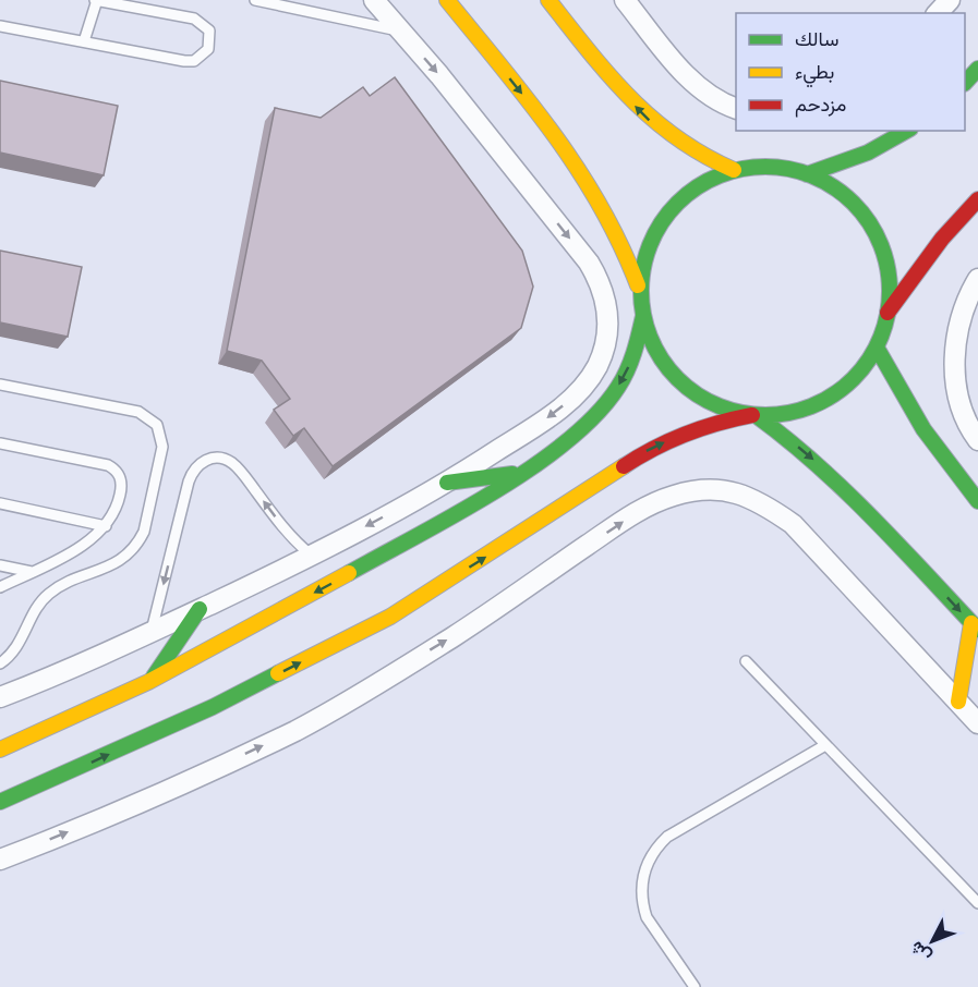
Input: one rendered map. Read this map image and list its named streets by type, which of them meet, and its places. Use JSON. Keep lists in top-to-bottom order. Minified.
{"legend":["سالك","بطيء","مزدحم"],"north":"bottom left"}
